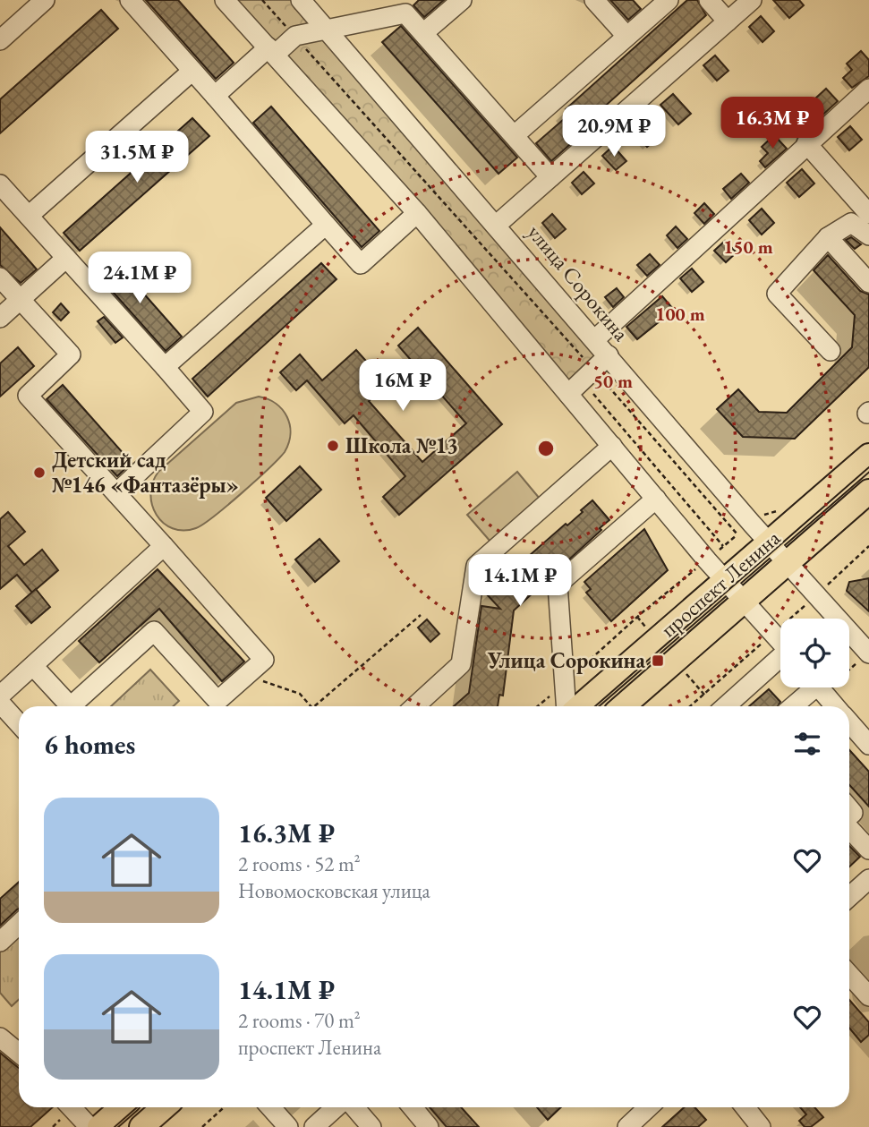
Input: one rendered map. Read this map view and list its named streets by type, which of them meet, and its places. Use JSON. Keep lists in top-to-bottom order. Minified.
{"streets":{"main road":["проспект Ленина"],"street":["улица Сорокина"]},"crossings":[["улица Сорокина","проспект Ленина"]],"places":{"other":["Школа №13","Детский сад №146 «Фантазёры»"],"transit":["Улица Сорокина"]},"page":{"price":["16.3M ₽","20.9M ₽","31.5M ₽","24.1M ₽","16M ₽","14.1M ₽"],"heading":"6 homes","list":[{"name":"16.3M ₽","note":"2 rooms · 52 m² · Новомосковская улица"},{"name":"14.1M ₽","note":"2 rooms · 70 m² · проспект Ленина"}]},"rings":["150 m","100 m","50 m"]}
